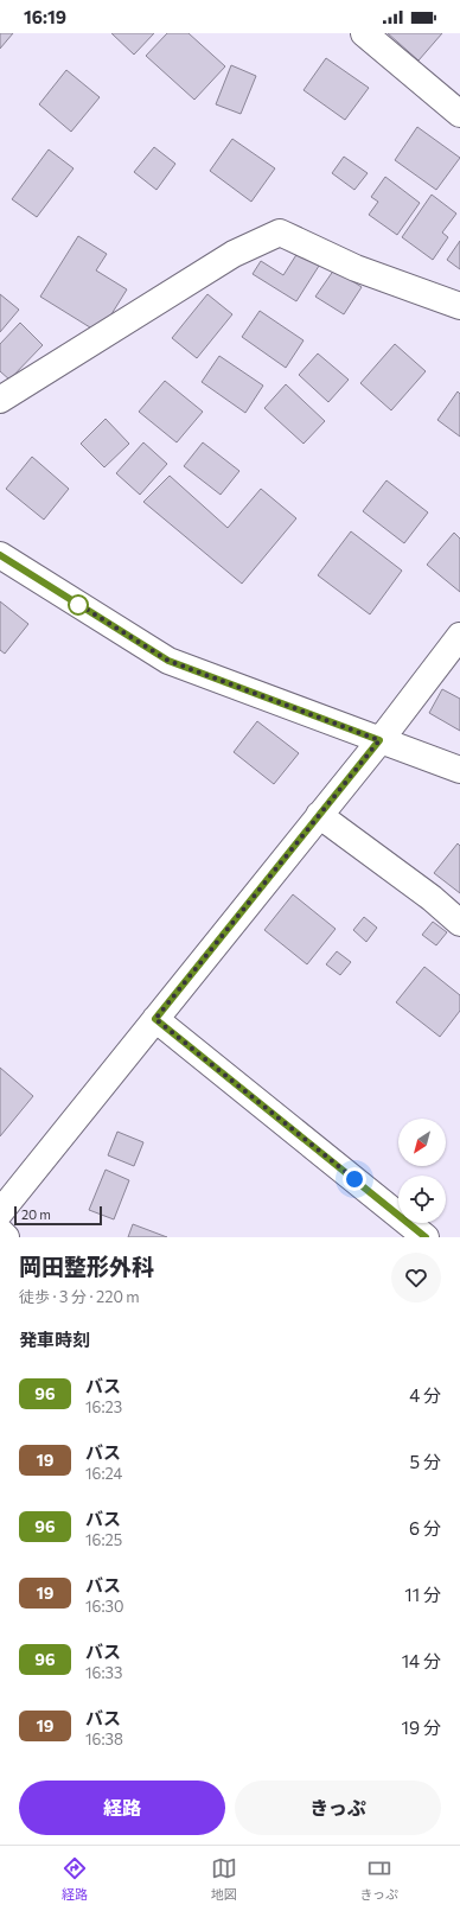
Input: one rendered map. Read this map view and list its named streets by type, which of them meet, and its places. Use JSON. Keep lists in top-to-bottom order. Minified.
{"lines":["bus line 96"],"scale_bar":"20 m","north":"bottom left","page":{"status":"16:19","scale":"20 m","heading":[["岡田整形外科","徒歩 · 3 分 · 220 m"],"発車時刻"],"list":[{"mark":"96","name":"バス","note":"16:23","value":"4 分"},{"mark":"19","name":"バス","note":"16:24","value":"5 分"},{"mark":"96","name":"バス","note":"16:25","value":"6 分"},{"mark":"19","name":"バス","note":"16:30","value":"11 分"},{"mark":"96","name":"バス","note":"16:33","value":"14 分"},{"mark":"19","name":"バス","note":"16:38","value":"19 分"}],"buttons":["経路","きっぷ"],"tabs":["経路","地図","きっぷ"]}}
